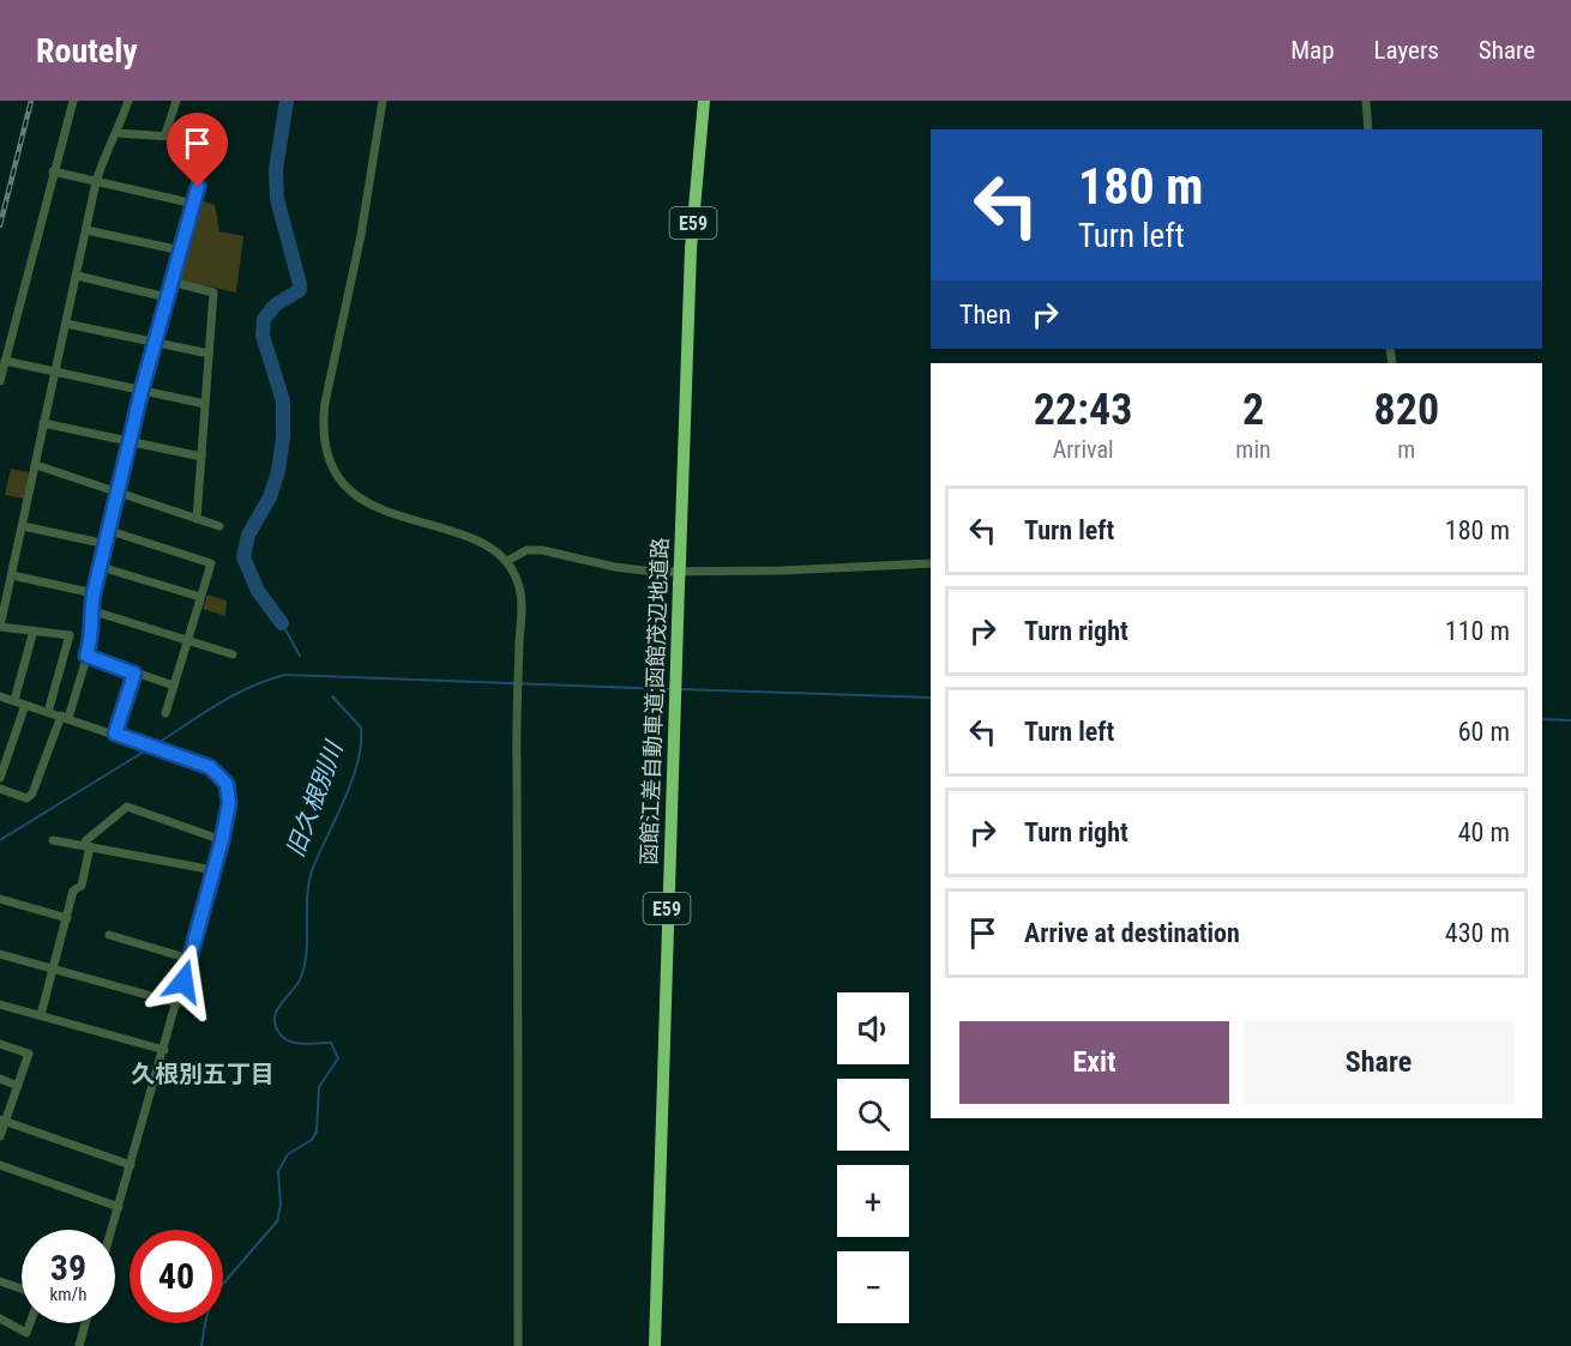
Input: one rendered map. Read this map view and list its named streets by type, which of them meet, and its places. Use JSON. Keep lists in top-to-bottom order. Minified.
{"streets":{"highway":["E59","函館江差自動車道;函館茂辺地道路"]},"districts":["久根別五丁目"],"water":["旧久根別川"],"page":{"header":"Routely","nav":["Map","Layers","Share"],"turn":["180 m","Turn left"],"then":"Then","eta":["22:43","Arrival","2","min","820","m"],"list":[{"name":"Turn left","value":"180 m"},{"name":"Turn right","value":"110 m"},{"name":"Turn left","value":"60 m"},{"name":"Turn right","value":"40 m"},{"name":"Arrive at destination","value":"430 m"}],"map_buttons":["+","−"],"buttons":["Exit","Share"],"speed":"39 km/h","limit":"40"}}
